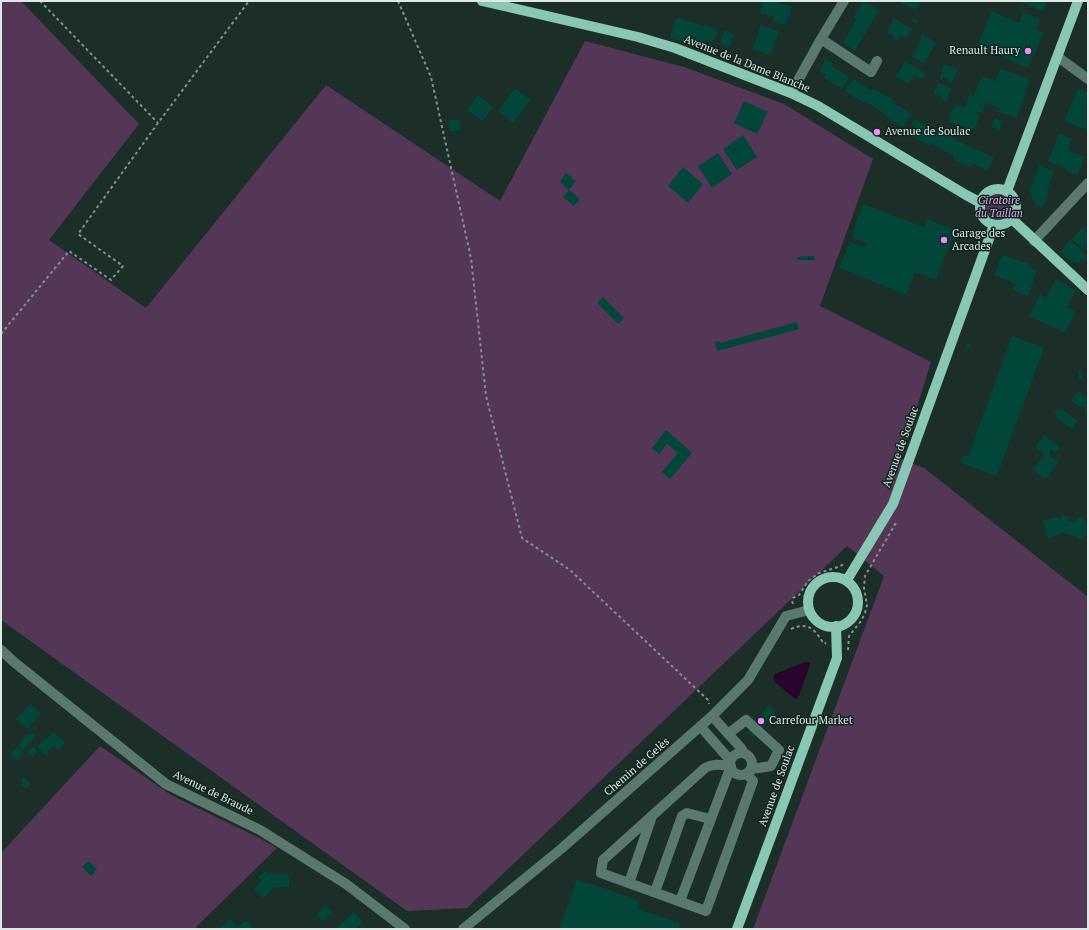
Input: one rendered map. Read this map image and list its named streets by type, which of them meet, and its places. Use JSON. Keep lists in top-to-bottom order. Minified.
{"streets":{"main road":["Avenue de la Dame Blanche","Avenue de Soulac"],"street":["Chemin de Gelès","Avenue de Braude"]},"crossings":[["Avenue de la Dame Blanche","Avenue de Soulac"],["Avenue de Soulac","Chemin de Gelès"]],"parks":["Giratoire du Taillan"],"places":["Renault Haury","Avenue de Soulac","Garage des Arcades","Carrefour Market"]}
